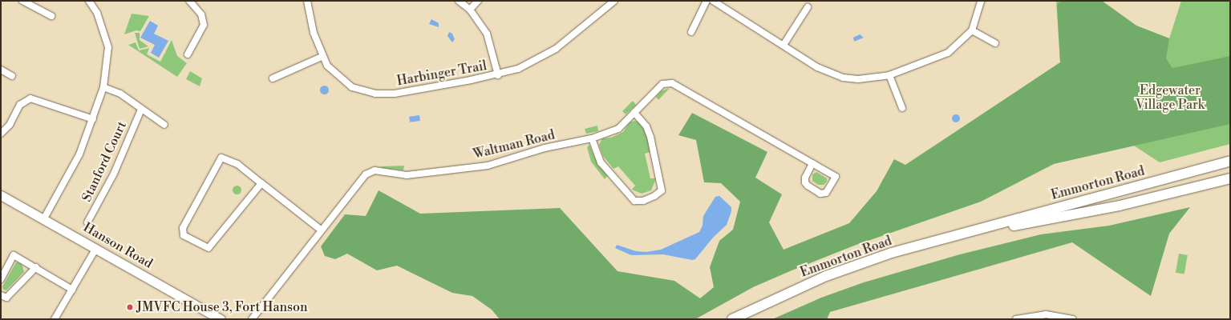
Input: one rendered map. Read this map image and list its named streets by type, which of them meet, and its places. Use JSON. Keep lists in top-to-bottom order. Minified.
{"streets":{"main road":["Emmorton Road"],"street":["Harbinger Trail","Waltman Road","Stanford Court","Hanson Road"]},"parks":["Edgewater Village Park"],"places":["JMVFC House 3, Fort Hanson"]}
